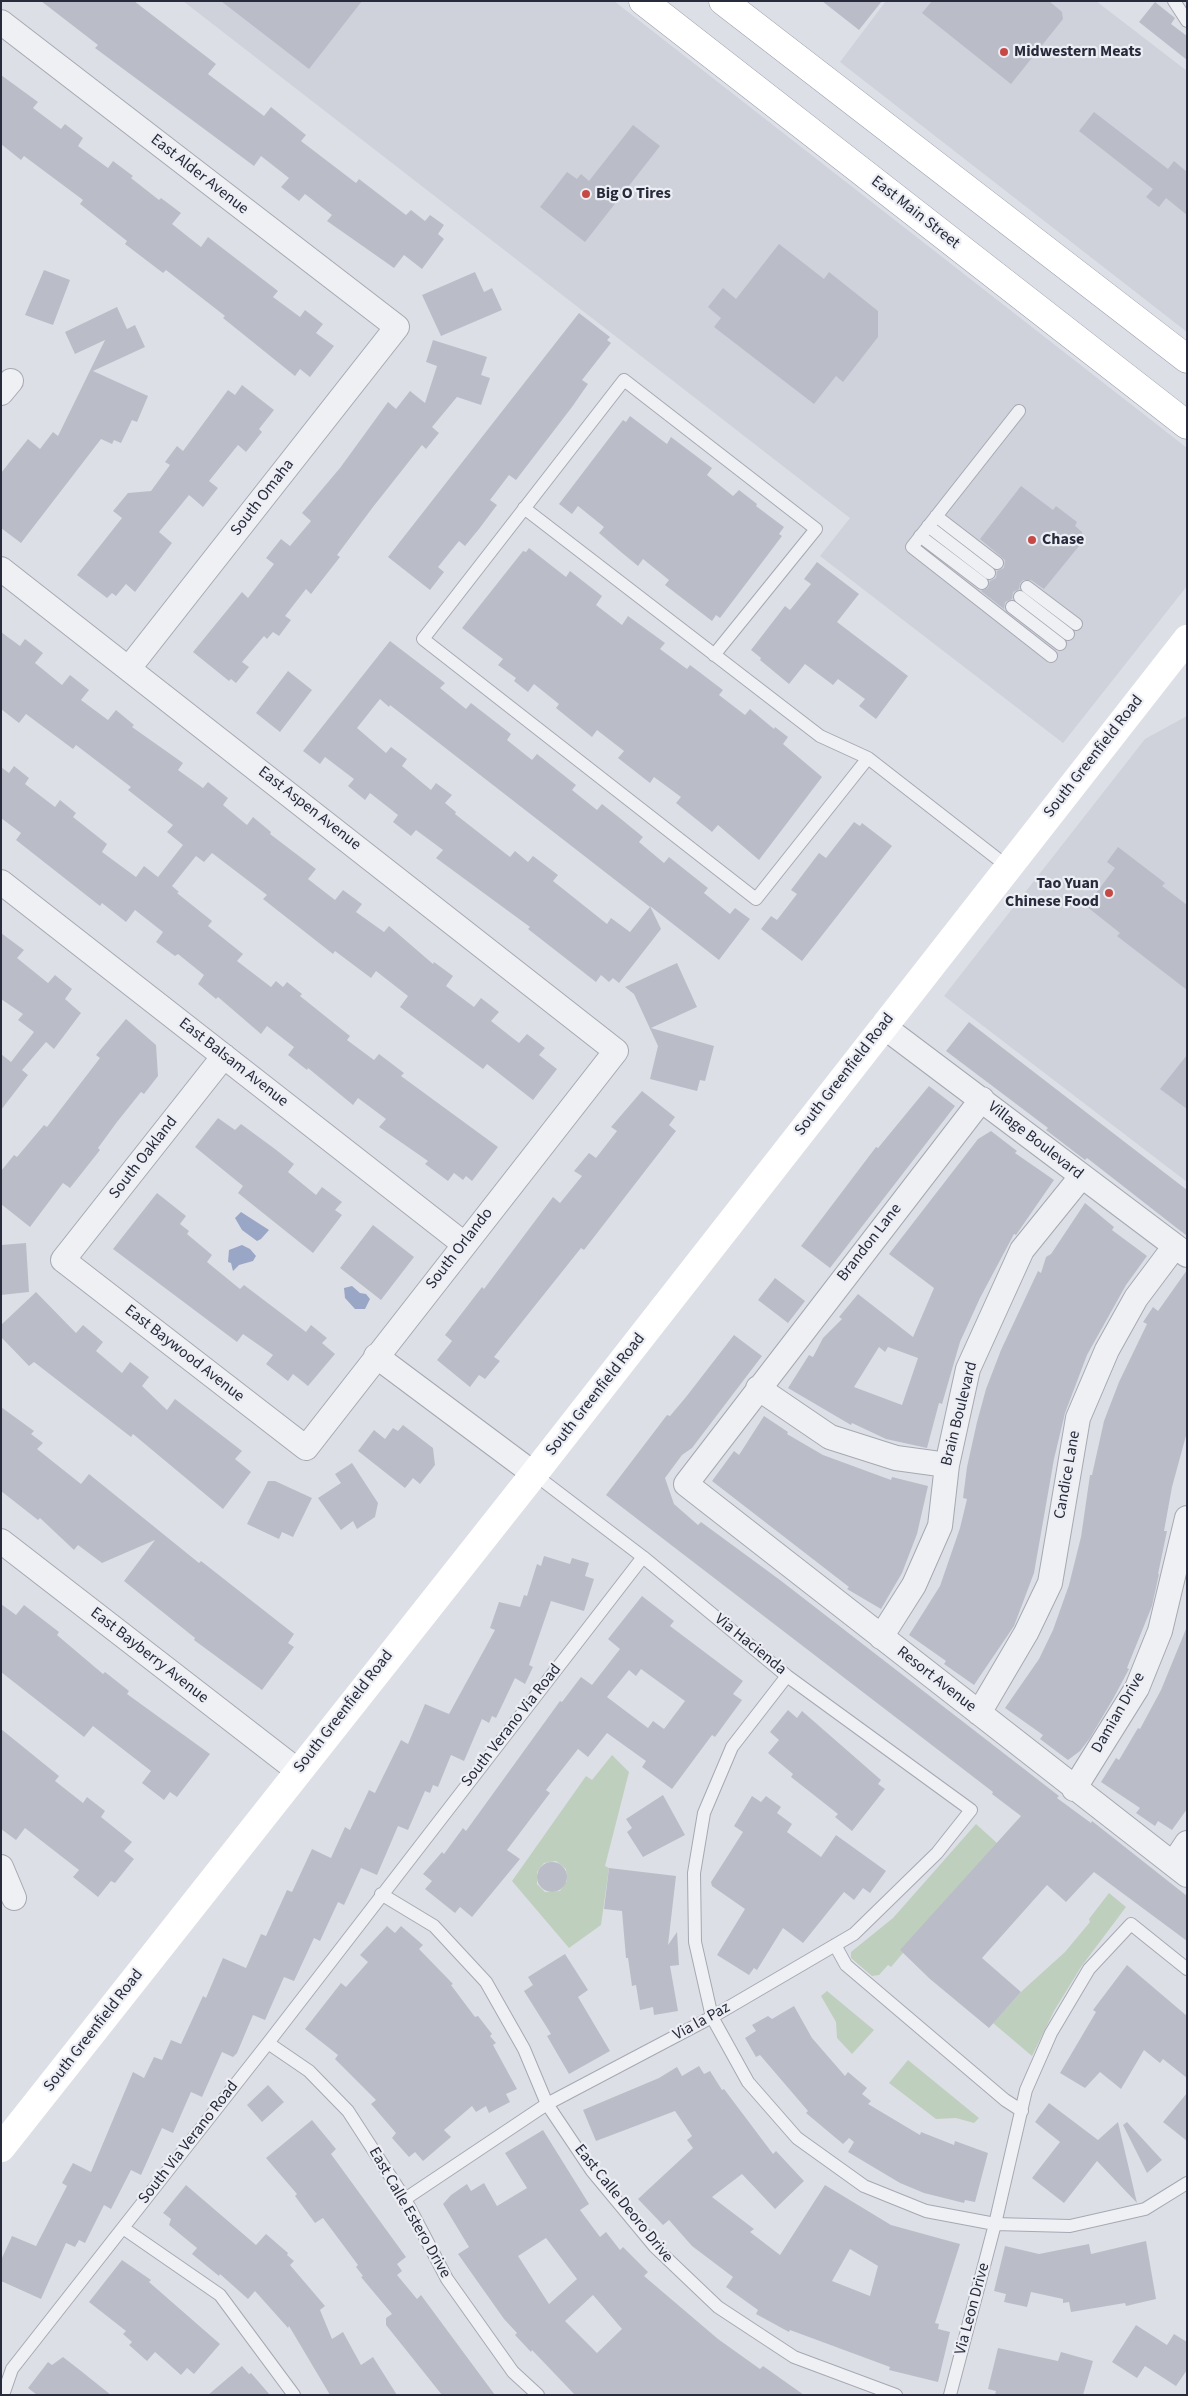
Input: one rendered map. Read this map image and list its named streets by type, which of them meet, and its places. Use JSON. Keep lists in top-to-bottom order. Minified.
{"streets":{"main road":["East Main Street","South Greenfield Road"],"street":["East Alder Avenue","South Omaha","East Aspen Avenue","East Balsam Avenue","Village Boulevard","South Oakland","Brandon Lane","South Orlando","East Baywood Avenue","Brain Boulevard","Candice Lane","East Bayberry Avenue","Resort Avenue","Damian Drive"],"lane":["Via Hacienda","South Verano Via Road","Via la Paz","South Via Verano Road","East Calle Deoro Drive","East Calle Estero Drive","Via Leon Drive"]},"crossings":[["East Alder Avenue","South Omaha"],["South Omaha","East Aspen Avenue"],["South Greenfield Road","Village Boulevard"],["South Greenfield Road","Via Hacienda"],["South Greenfield Road","East Bayberry Avenue"],["East Aspen Avenue","South Orlando"],["East Balsam Avenue","South Oakland"],["East Balsam Avenue","South Orlando"],["Village Boulevard","Brandon Lane"],["Village Boulevard","Brain Boulevard"],["Village Boulevard","Candice Lane"],["South Oakland","East Baywood Avenue"],["Brandon Lane","Resort Avenue"],["South Orlando","East Baywood Avenue"],["Brain Boulevard","Resort Avenue"],["Candice Lane","Resort Avenue"],["Via Hacienda","South Verano Via Road"],["Via Hacienda","Via la Paz"],["Resort Avenue","Damian Drive"],["South Verano Via Road","South Via Verano Road"],["South Verano Via Road","East Calle Deoro Drive"],["Via la Paz","East Calle Deoro Drive"],["Via la Paz","East Calle Estero Drive"],["South Via Verano Road","East Calle Deoro Drive"],["South Via Verano Road","East Calle Estero Drive"]],"places":["Midwestern Meats","Big O Tires","Chase","Tao Yuan Chinese Food"]}
